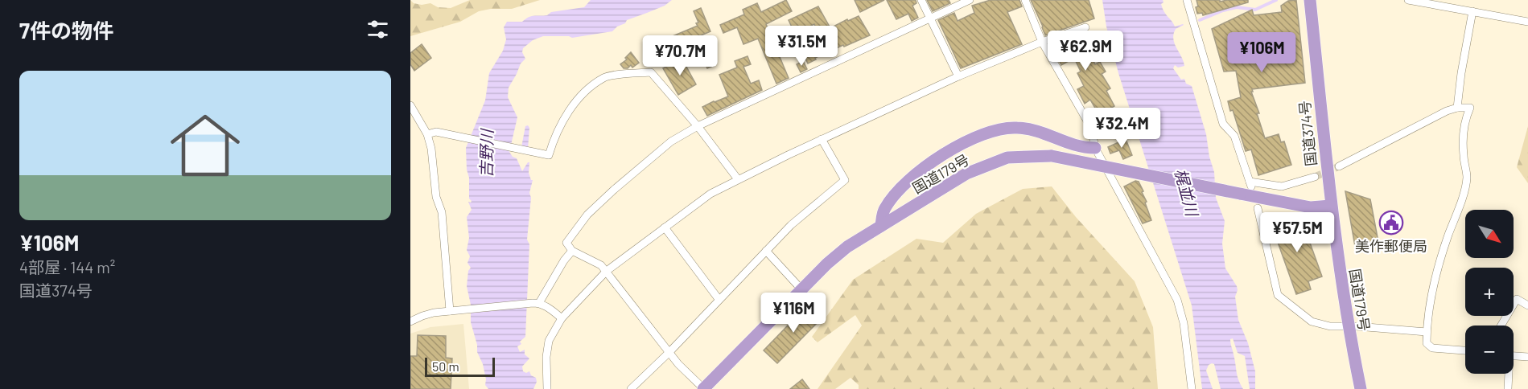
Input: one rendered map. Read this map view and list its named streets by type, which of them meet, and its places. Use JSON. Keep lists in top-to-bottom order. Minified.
{"streets":{"highway":["国道374号","国道179号"]},"crossings":[["国道374号","国道179号"]],"water":["吉野川","梶並川"],"places":{"public building":["美作郵便局"]},"scale_bar":"50 m","north":"bottom right","page":{"heading":"7件の物件","price":["¥31.5M","¥62.9M","¥106M","¥70.7M","¥32.4M","¥57.5M","¥116M"],"list":[{"name":"¥106M","note":"4部屋 · 144 m² · 国道374号"}],"map_buttons":["+","−"],"scale":"50 m"}}
